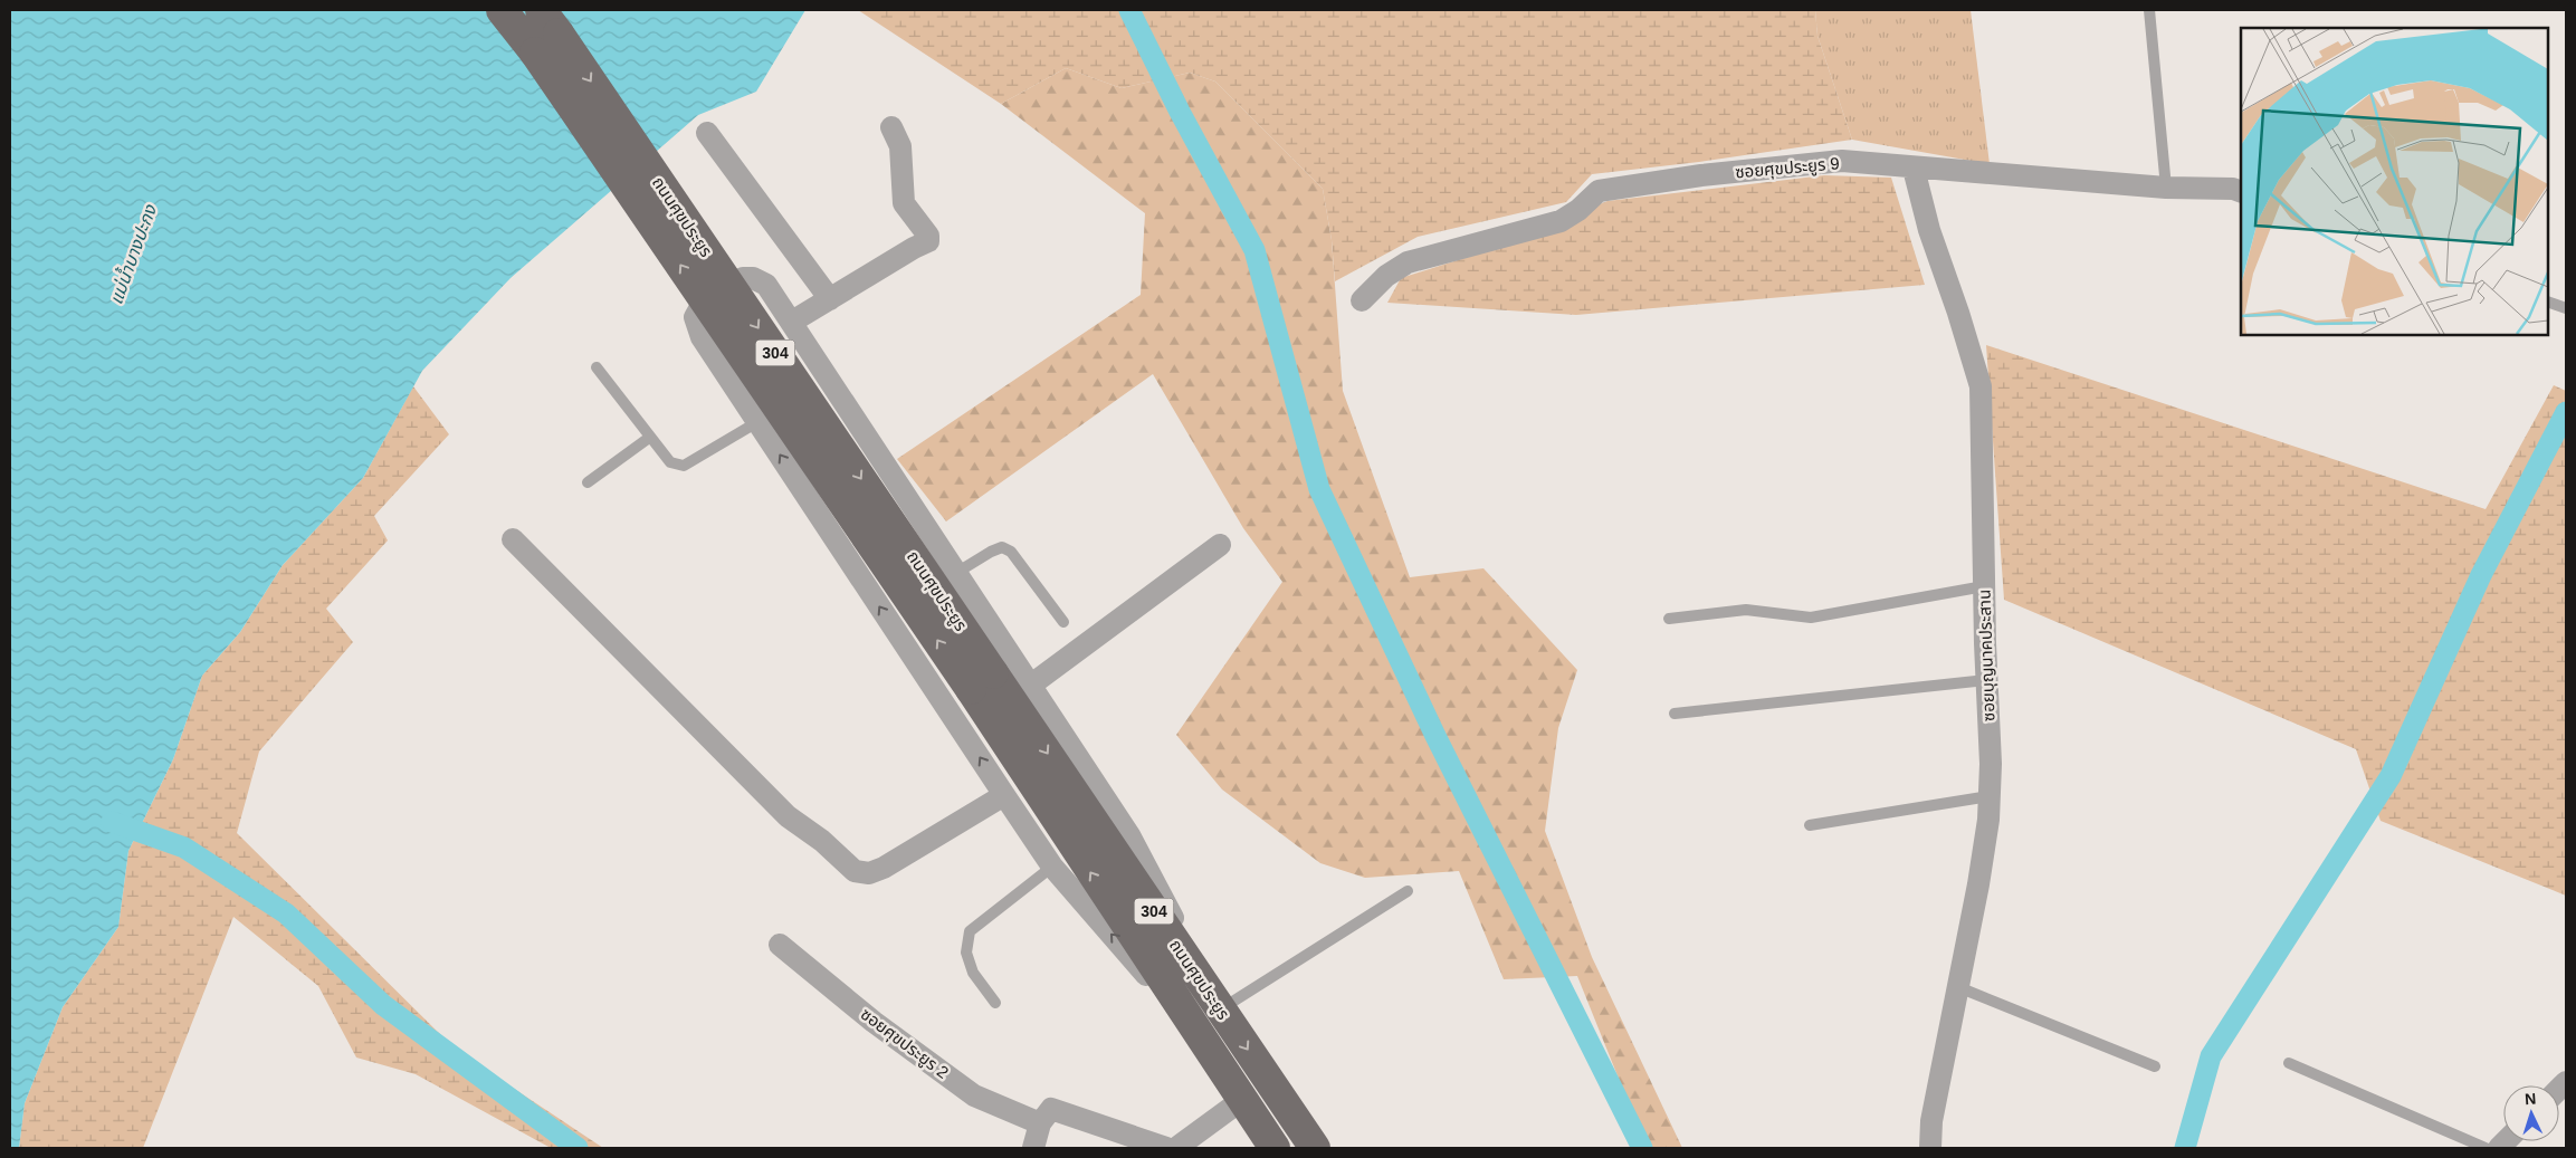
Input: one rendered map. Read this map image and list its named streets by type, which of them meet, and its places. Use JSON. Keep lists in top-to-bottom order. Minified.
{"streets":{"main road":["ถนนศุขประยูร","304"],"street":["ซอยศุขประยูร 9","ซอยบุญนาคประสาน","ซอยศุขประยูร 2"]},"crossings":[["ซอยศุขประยูร 9","ซอยบุญนาคประสาน"]],"water":["แม่น้ำบางปะกง"],"north":"top"}
